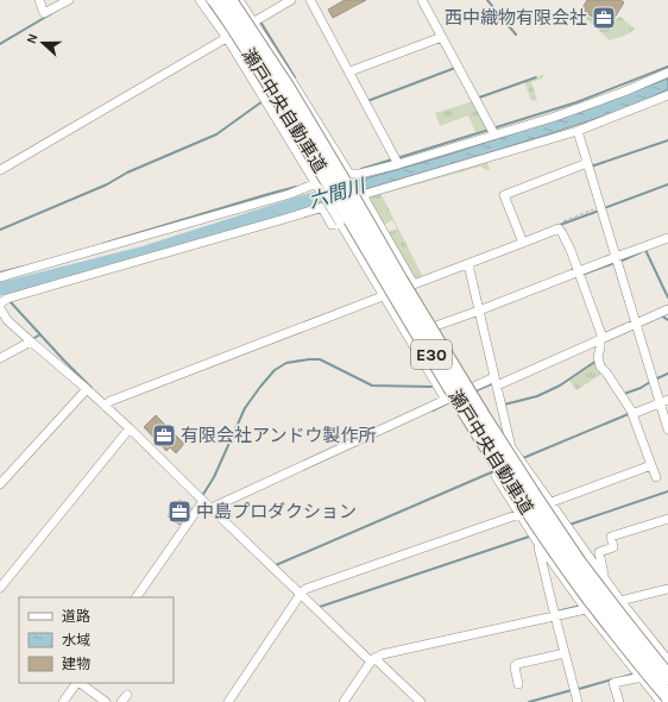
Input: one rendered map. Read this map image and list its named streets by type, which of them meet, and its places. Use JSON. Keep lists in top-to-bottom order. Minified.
{"streets":{"highway":["瀬戸中央自動車道","E30"]},"water":["六間川"],"places":{"office":["西中織物有限会社","有限会社アンドウ製作所","中島プロダクション"]},"legend":["道路","水域","建物"],"north":"left"}
